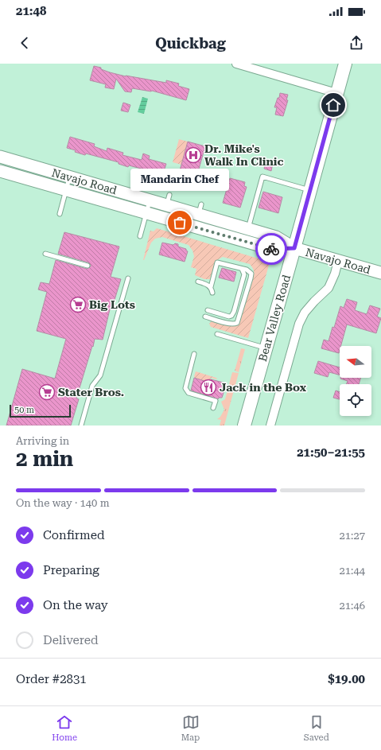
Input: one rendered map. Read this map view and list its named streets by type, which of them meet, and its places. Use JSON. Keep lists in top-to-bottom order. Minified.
{"streets":{"main road":["Navajo Road","Bear Valley Road"]},"crossings":[["Navajo Road","Bear Valley Road"]],"places":{"hospital":["Dr. Mike's Walk In Clinic"],"other":["Mandarin Chef"],"supermarket":["Big Lots","Stater Bros."],"restaurant":["Jack in the Box"]},"scale_bar":"50 m","north":"left","page":{"status":"21:48","header":"Quickbag","bubble":"Mandarin Chef","scale":"50 m","heading":["2 min","Arriving in","21:50–21:55"],"panel":["Order #2831","$19.00"],"bar":"On the way · 140 m","list":[["Confirmed","21:27"],["Preparing","21:44"],["On the way","21:46"],"Delivered"],"tabs":["Home","Map","Saved"]}}
